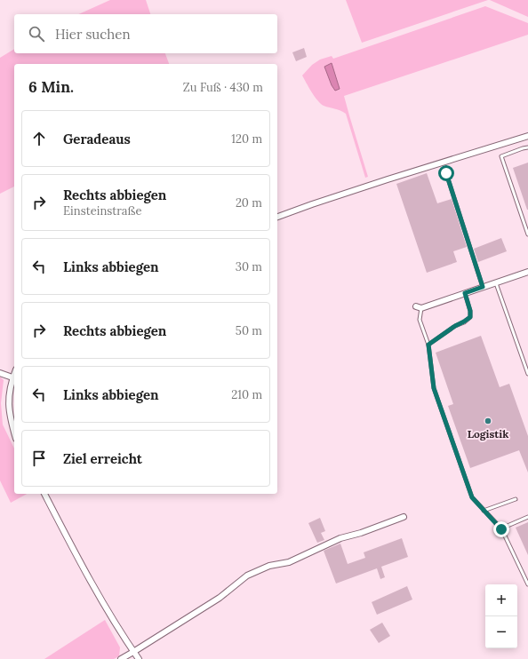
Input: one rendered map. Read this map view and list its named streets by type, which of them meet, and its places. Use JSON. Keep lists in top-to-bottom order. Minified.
{"places":["Logistik"],"page":{"search":"Hier suchen","heading":["6 Min.","Zu Fuß · 430 m"],"list":[["Geradeaus","120 m"],["Rechts abbiegen","Einsteinstraße","20 m"],["Links abbiegen","30 m"],["Rechts abbiegen","50 m"],["Links abbiegen","210 m"],"Ziel erreicht"],"map_buttons":["+","−"]}}
